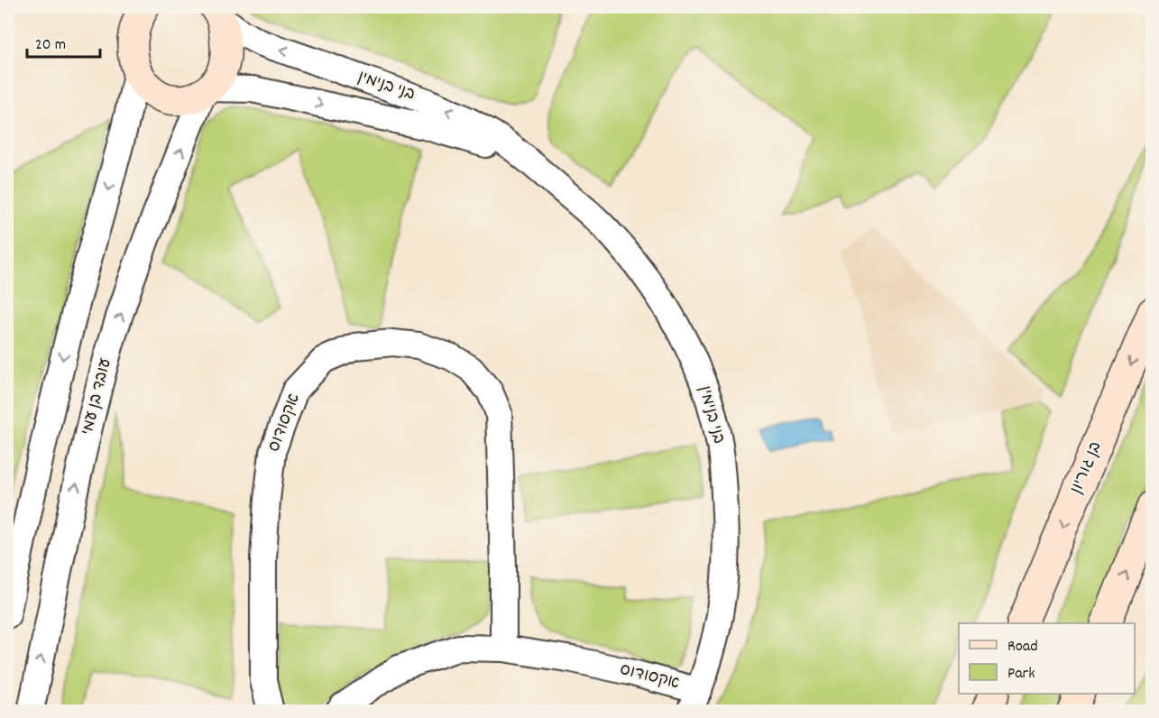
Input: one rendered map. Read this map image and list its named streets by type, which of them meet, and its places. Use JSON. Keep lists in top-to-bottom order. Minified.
{"streets":{"main road":["בן גוריון"],"street":["בני בנימין","עובד בן עמי","אקסודוס"]},"crossings":[["בני בנימין","עובד בן עמי"],["בני בנימין","אקסודוס"]],"legend":["Road","Park"],"scale_bar":"20 m"}
